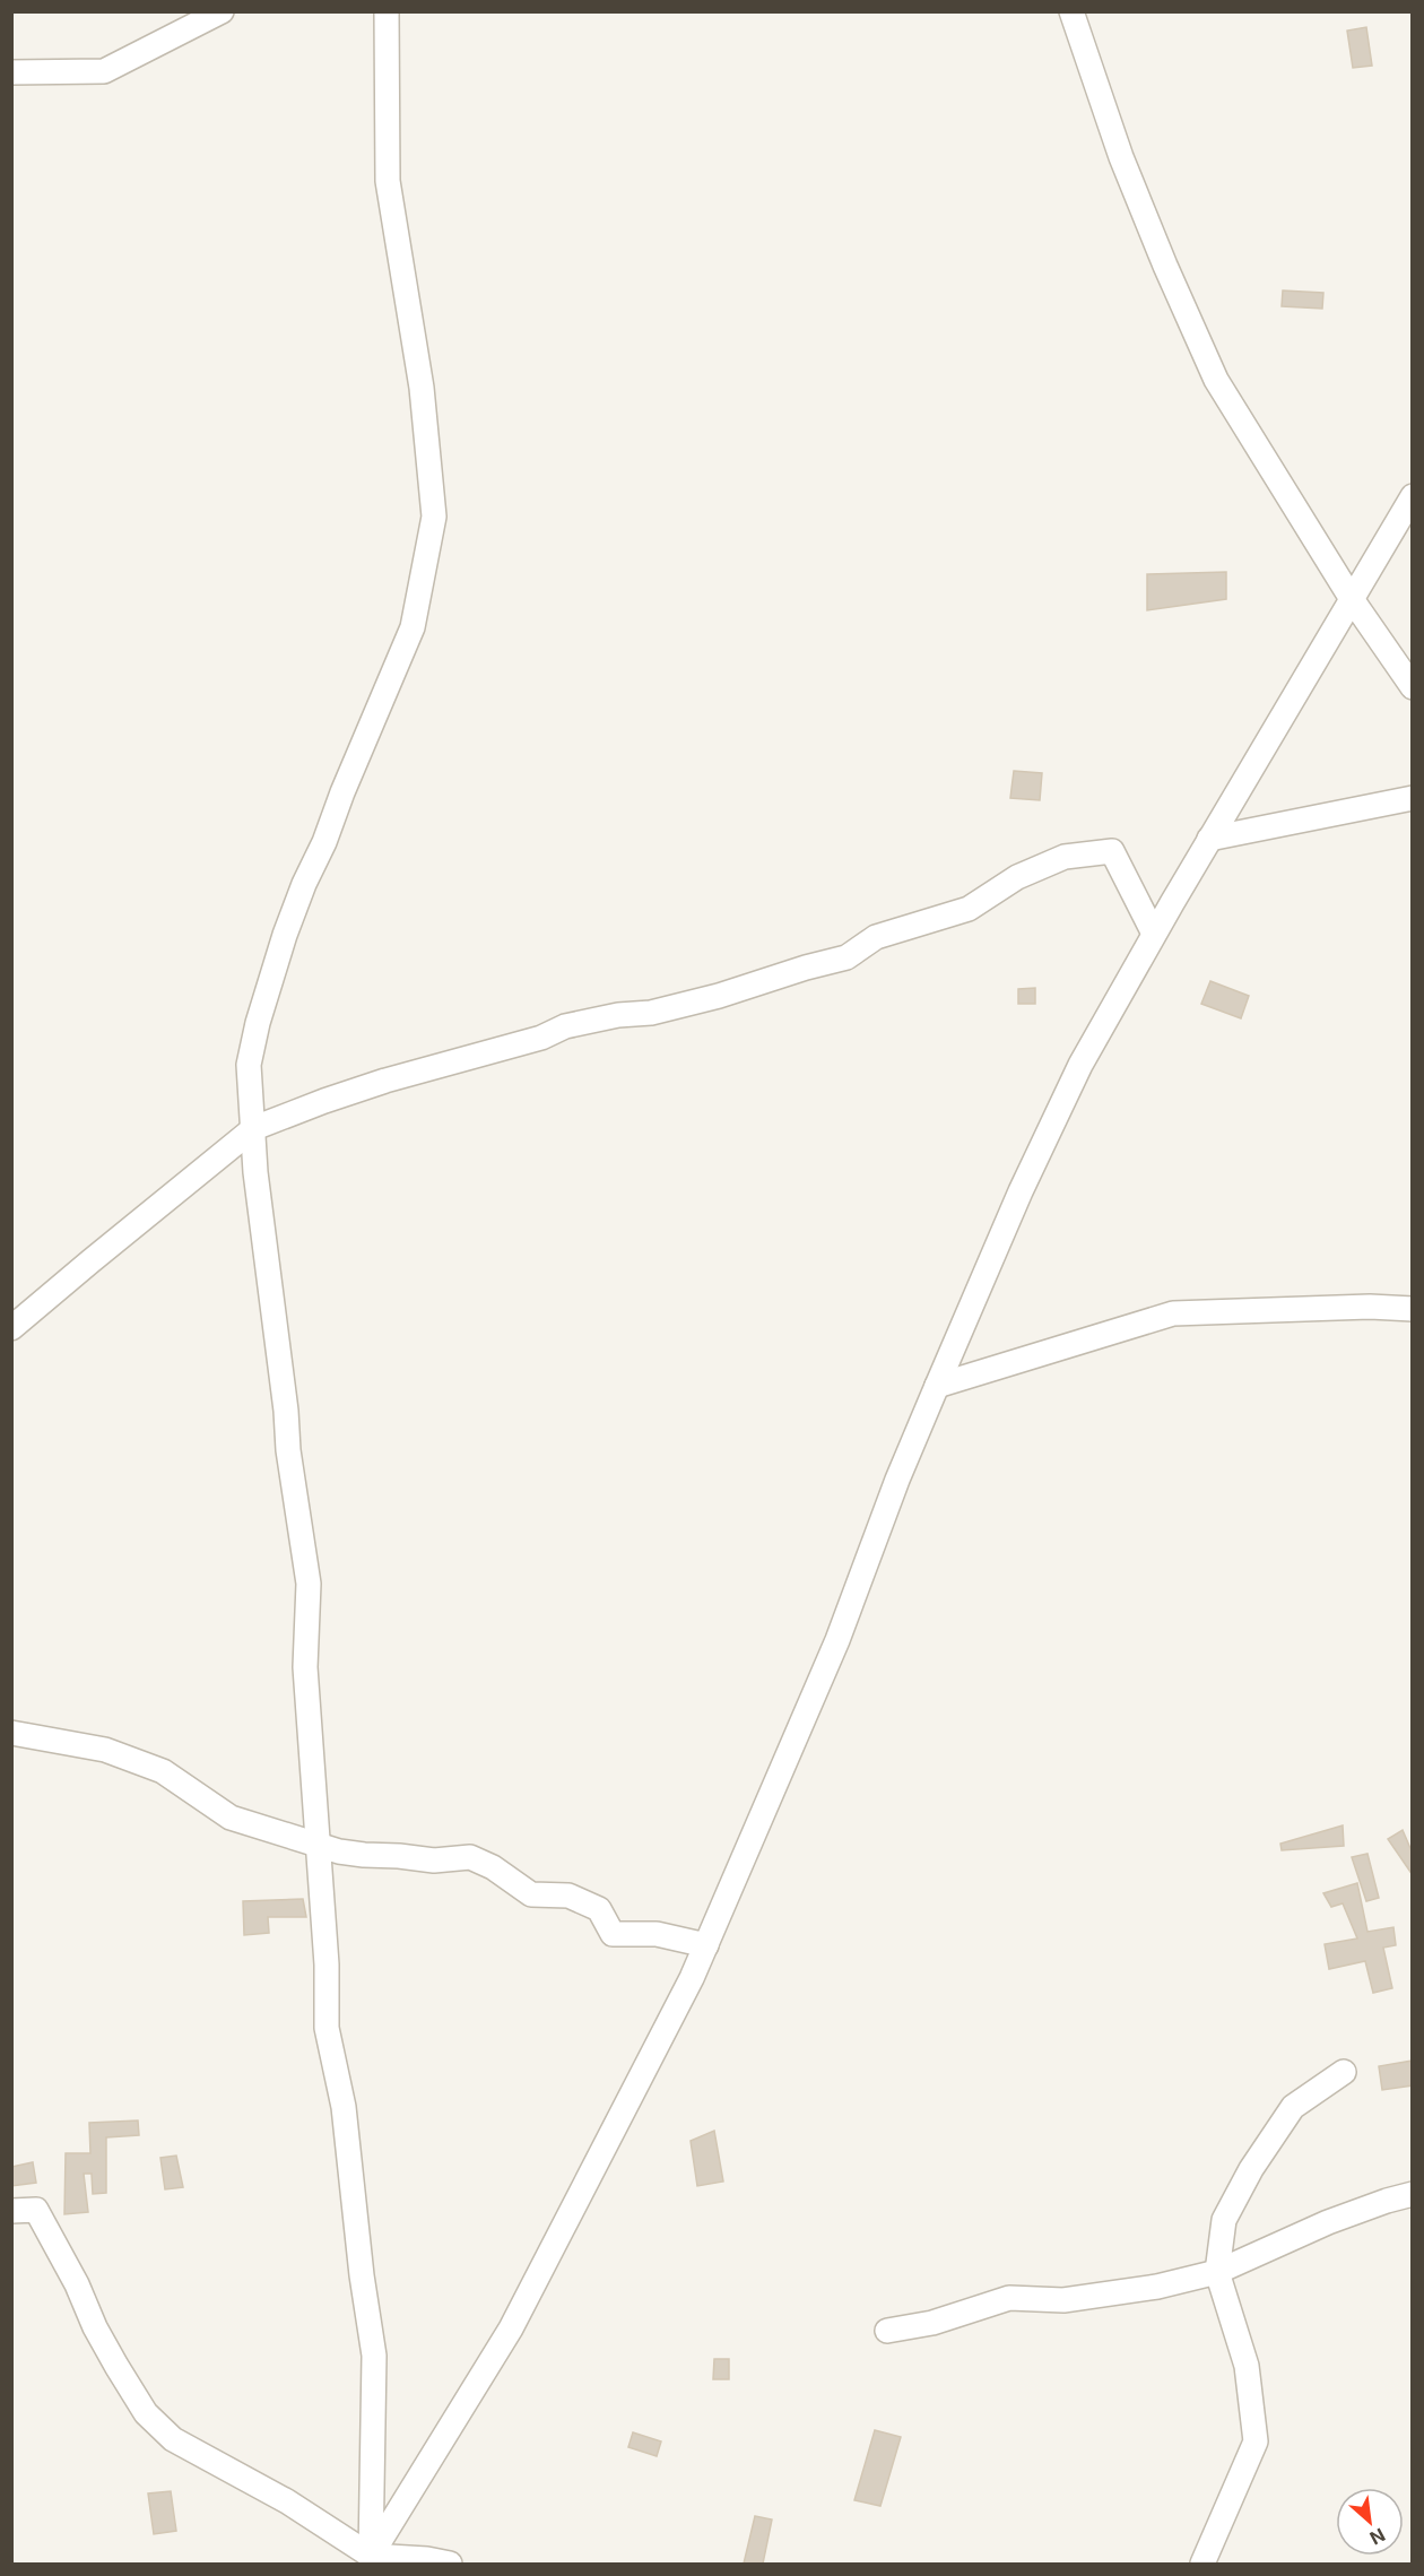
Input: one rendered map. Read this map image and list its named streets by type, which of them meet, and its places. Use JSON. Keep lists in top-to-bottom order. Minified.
{"north":"bottom right"}
